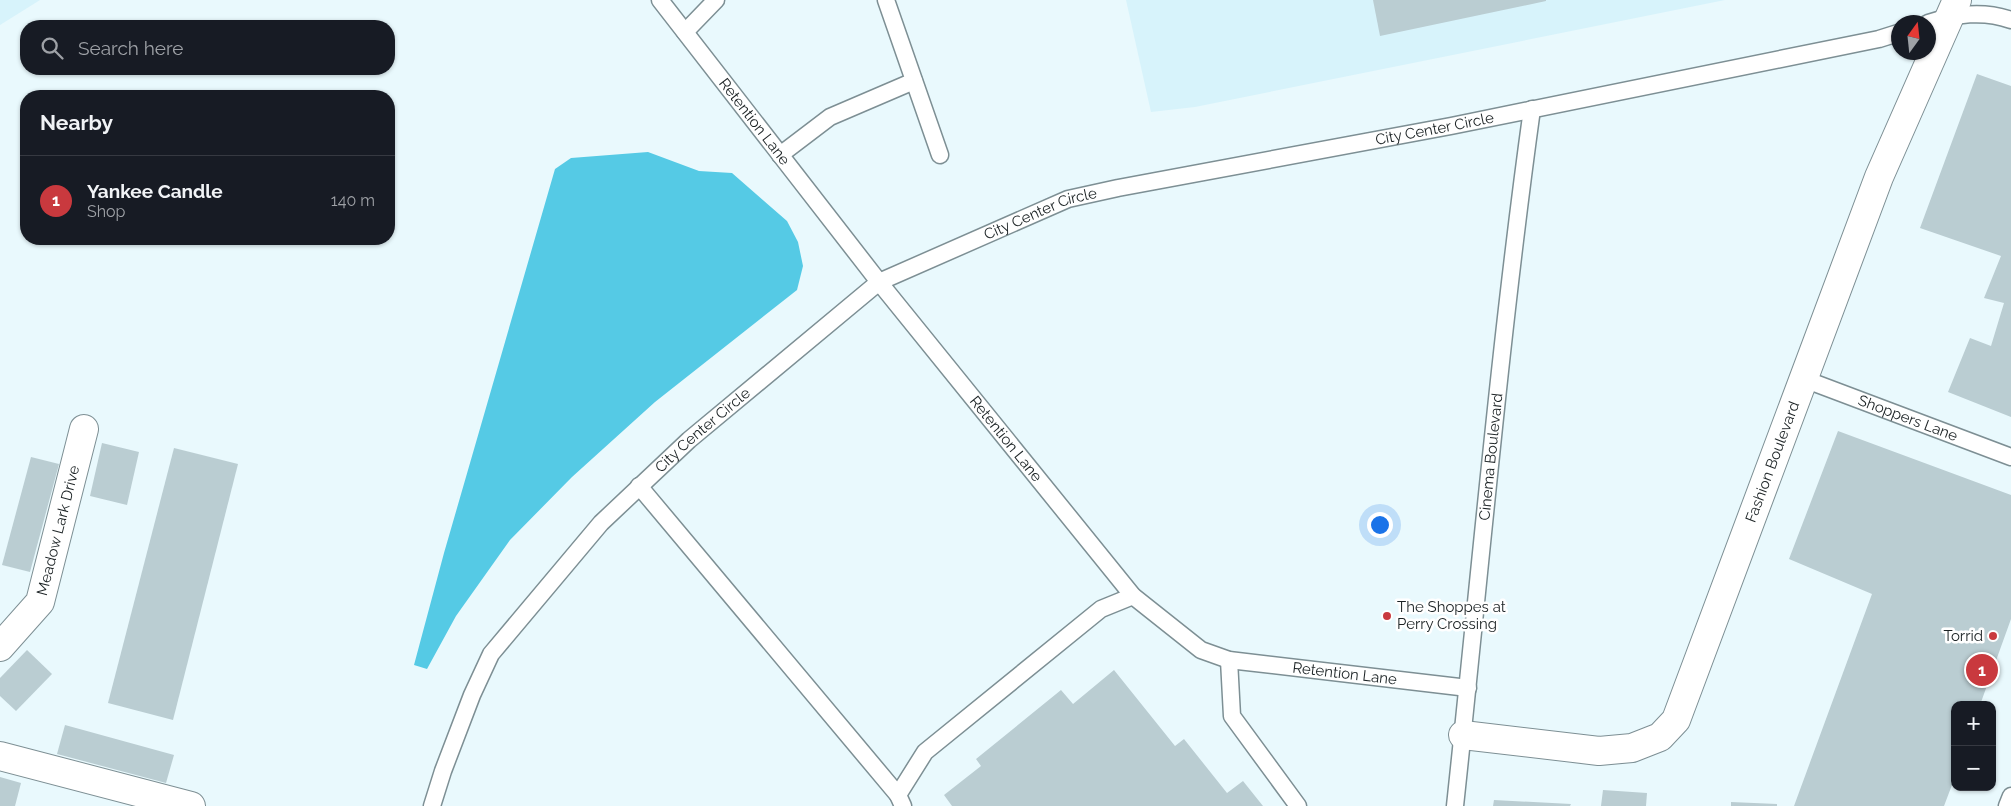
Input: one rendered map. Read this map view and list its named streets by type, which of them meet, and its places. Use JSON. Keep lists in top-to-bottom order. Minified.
{"streets":{"street":["Fashion Boulevard","Meadow Lark Drive"],"lane":["Retention Lane","City Center Circle","Shoppers Lane","Cinema Boulevard"]},"crossings":[["Retention Lane","City Center Circle"],["Retention Lane","Cinema Boulevard"],["City Center Circle","Cinema Boulevard"],["Shoppers Lane","Fashion Boulevard"],["Cinema Boulevard","Fashion Boulevard"]],"places":["The Shoppes at Perry Crossing","Torrid"],"north":"top","page":{"search":"Search here","heading":"Nearby","list":[{"mark":"1","name":"Yankee Candle","note":"Shop","value":"140 m"}],"pins":"1","map_buttons":["+","−"]}}
